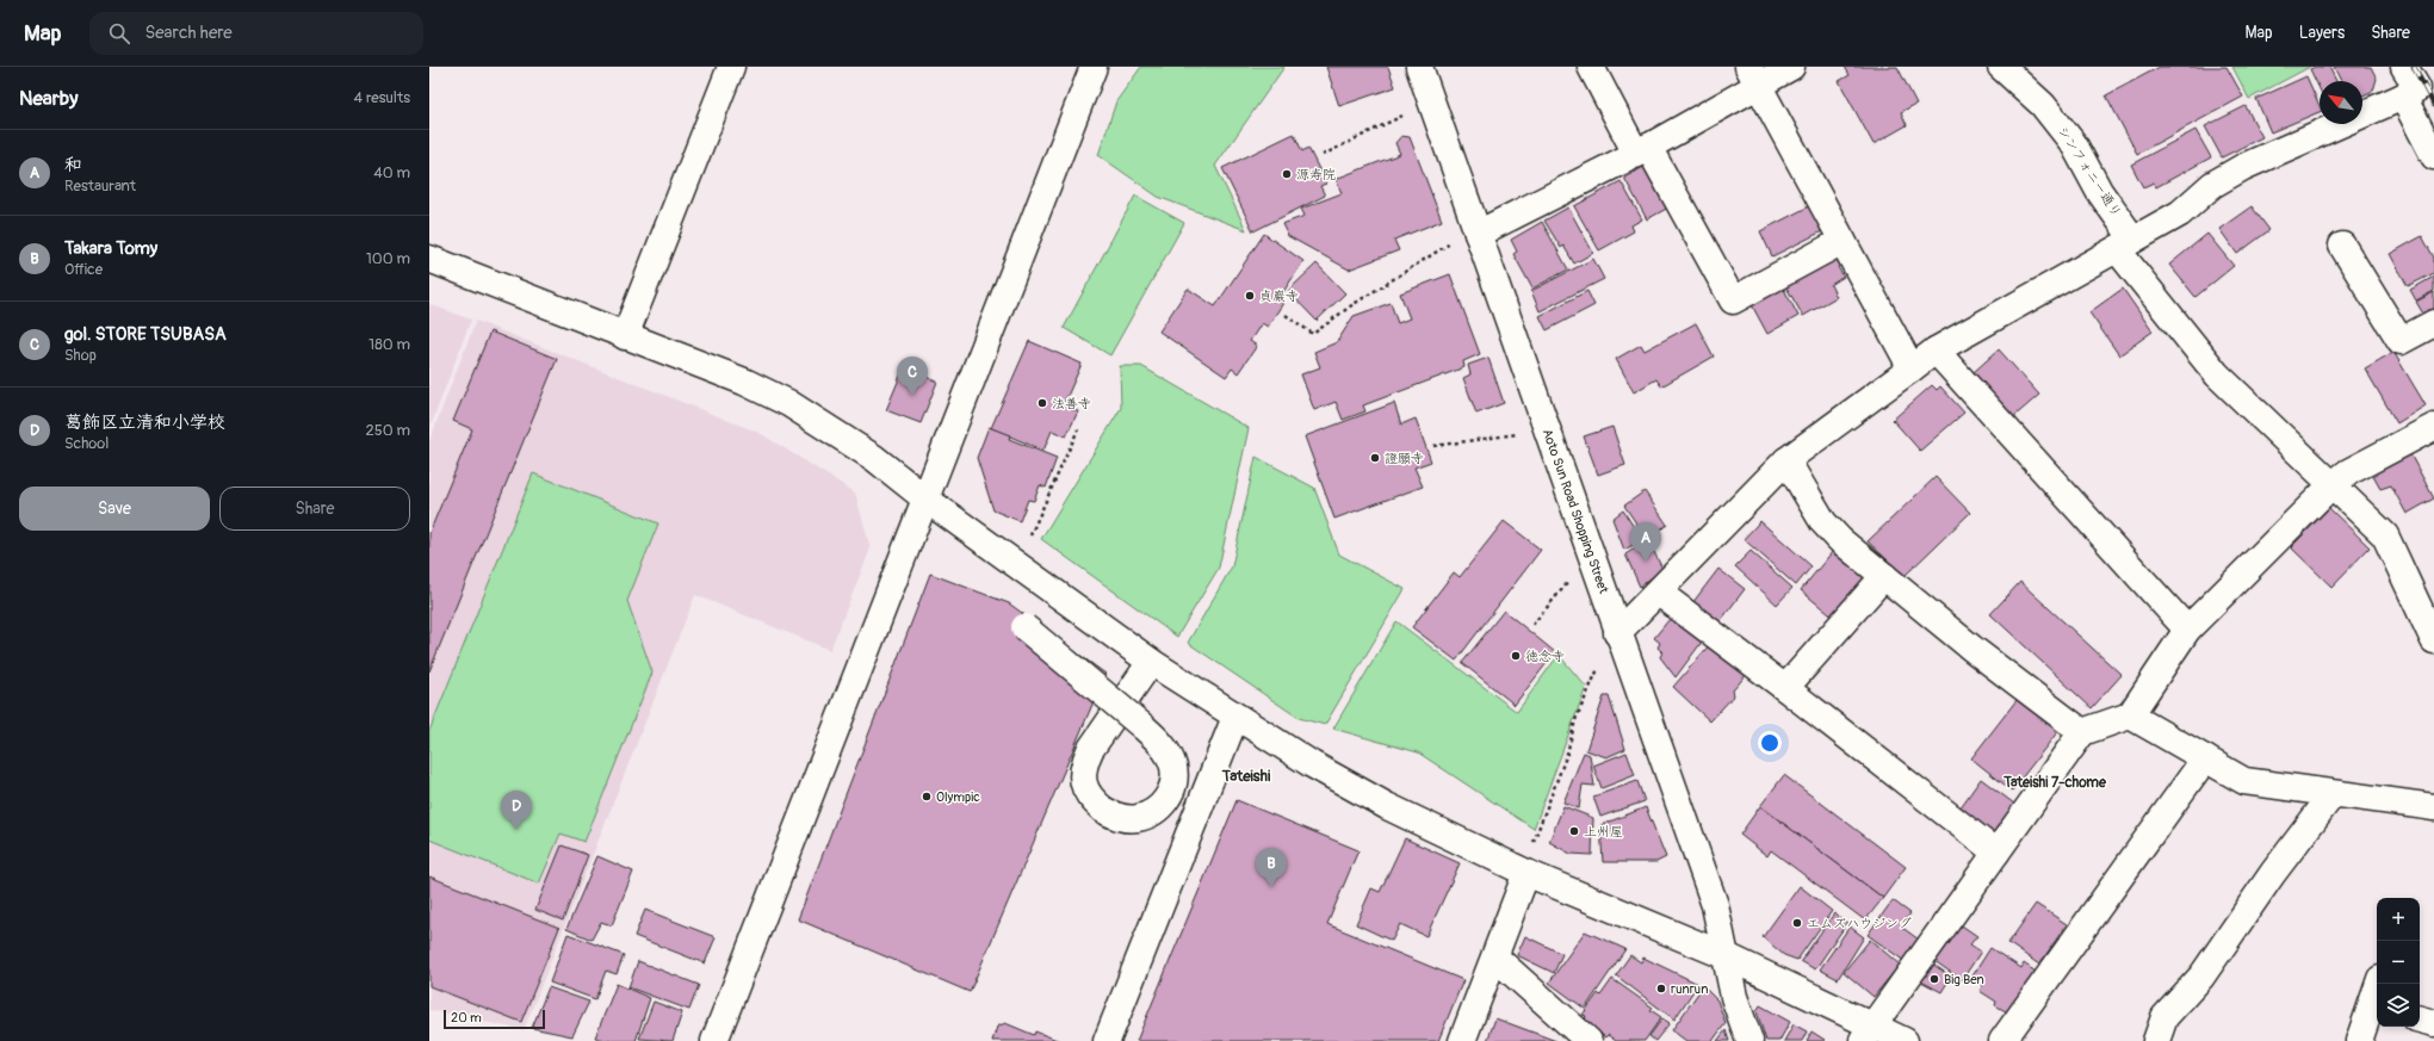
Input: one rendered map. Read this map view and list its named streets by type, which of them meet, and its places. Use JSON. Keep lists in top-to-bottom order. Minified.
{"streets":{"street":["シンフォニー通り","Aoto Sun Road Shopping Street"]},"districts":["Tateishi","Tateishi 7-chome"],"places":["源寿院","貞巖寺","法善寺","證願寺","徳念寺","Olympic","上州屋","エムズハウジング","Big Ben","runrun"],"scale_bar":"20 m","north":"top left","page":{"header":"Map","search":"Search here","nav":["Map","Layers","Share"],"heading":["Nearby","4 results"],"list":[{"mark":"A","name":"和","note":"Restaurant","value":"40 m"},{"mark":"B","name":"Takara Tomy","note":"Office","value":"100 m"},{"mark":"C","name":"gol. STORE TSUBASA","note":"Shop","value":"180 m"},{"mark":"D","name":"葛飾区立清和小学校","note":"School","value":"250 m"}],"pins":["C","A","D","B"],"buttons":["Save","Share"],"map_buttons":["+","−"],"scale":"20 m"}}
